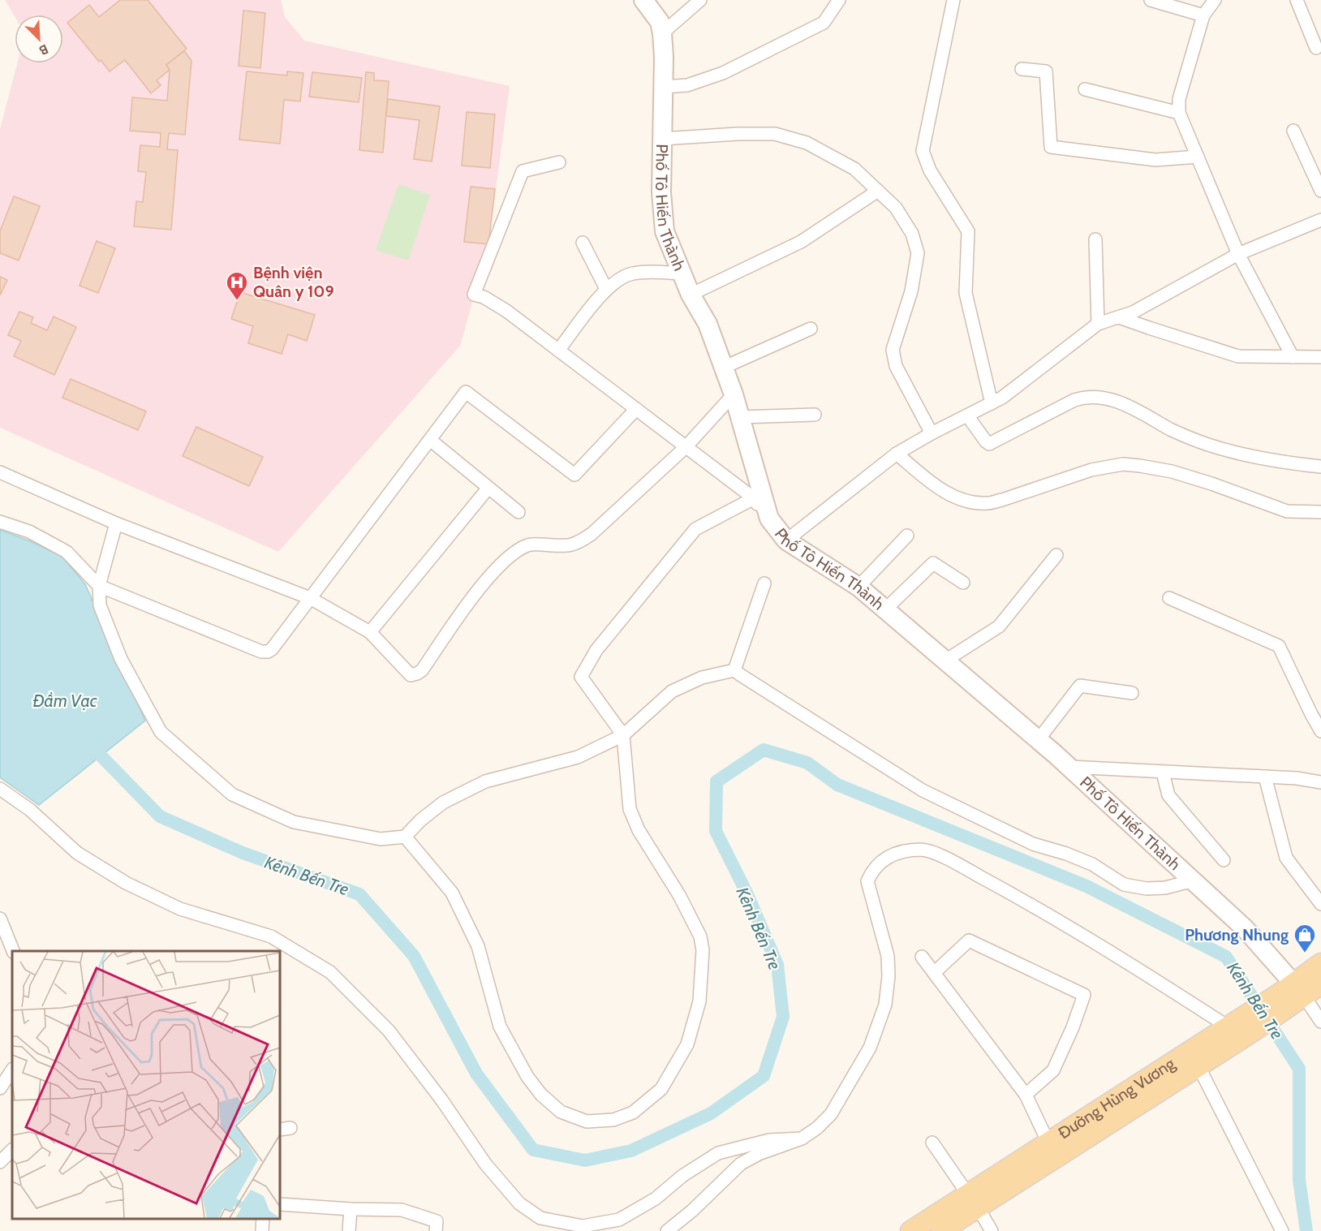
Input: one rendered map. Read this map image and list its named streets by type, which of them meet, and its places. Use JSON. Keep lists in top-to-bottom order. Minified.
{"streets":{"main road":["Đường Hùng Vương"],"street":["Phố Tô Hiến Thành"]},"crossings":[["Phố Tô Hiến Thành","Đường Hùng Vương"]],"water":["Đầm Vạc","Kênh Bến Tre"],"places":{"hospital":["Bệnh viện Quân y 109"],"shop":["Phương Nhung"]},"north":"bottom right"}
